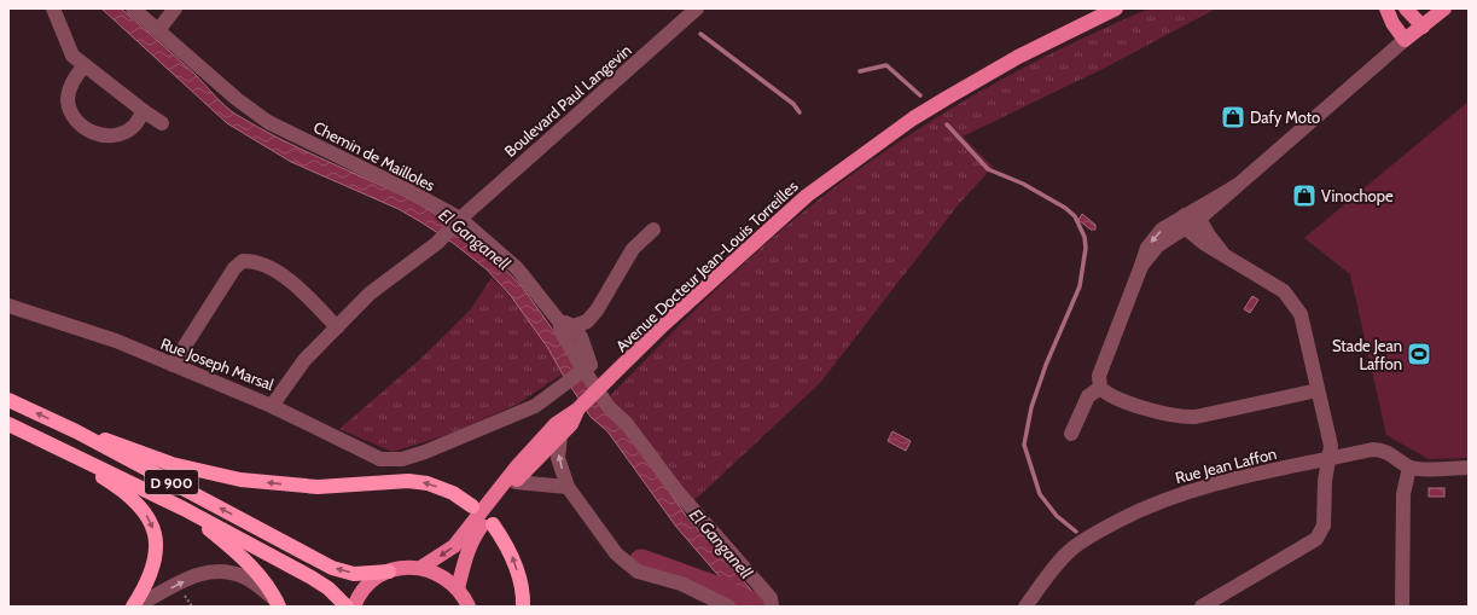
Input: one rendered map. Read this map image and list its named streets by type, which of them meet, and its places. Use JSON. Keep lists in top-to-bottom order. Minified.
{"streets":{"highway":["D 900"],"main road":["Avenue Docteur Jean-Louis Torreilles"],"street":["Boulevard Paul Langevin","Chemin de Mailloles","Rue Joseph Marsal","Rue Jean Laffon"]},"crossings":[["Boulevard Paul Langevin","Chemin de Mailloles"],["Boulevard Paul Langevin","Rue Joseph Marsal"]],"water":["El Ganganell"],"places":{"shop":["Dafy Moto","Vinochope"],"sports":["Stade Jean Laffon"]}}
